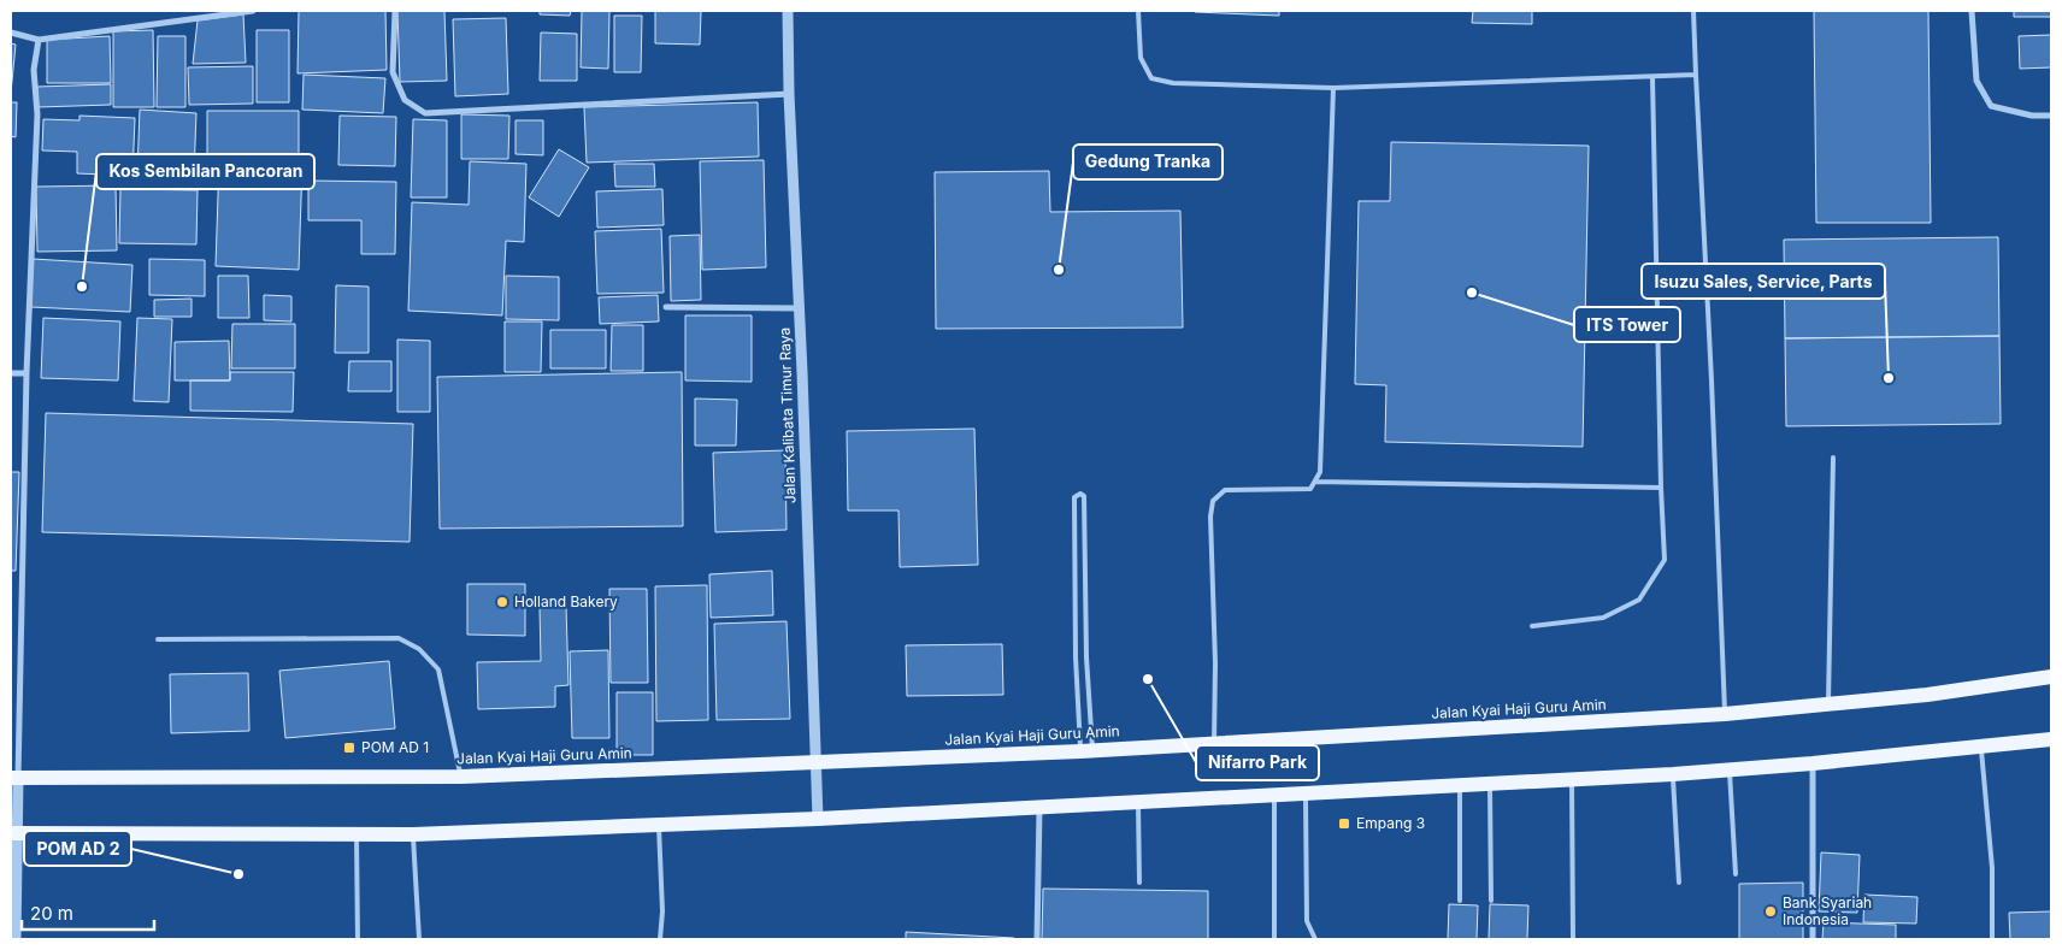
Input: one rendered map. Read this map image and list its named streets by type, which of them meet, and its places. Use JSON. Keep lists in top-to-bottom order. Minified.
{"streets":{"main road":["Jalan Kyai Haji Guru Amin"],"street":["Jalan Kalibata Timur Raya"]},"crossings":[["Jalan Kalibata Timur Raya","Jalan Kyai Haji Guru Amin"]],"places":{"other":["Gedung Tranka","Kos Sembilan Pancoran","ITS Tower","Isuzu Sales, Service, Parts","Holland Bakery","Nifarro Park","POM AD 2","Bank Syariah Indonesia"],"transit":["POM AD 1","Empang 3"]},"scale_bar":"20 m"}
